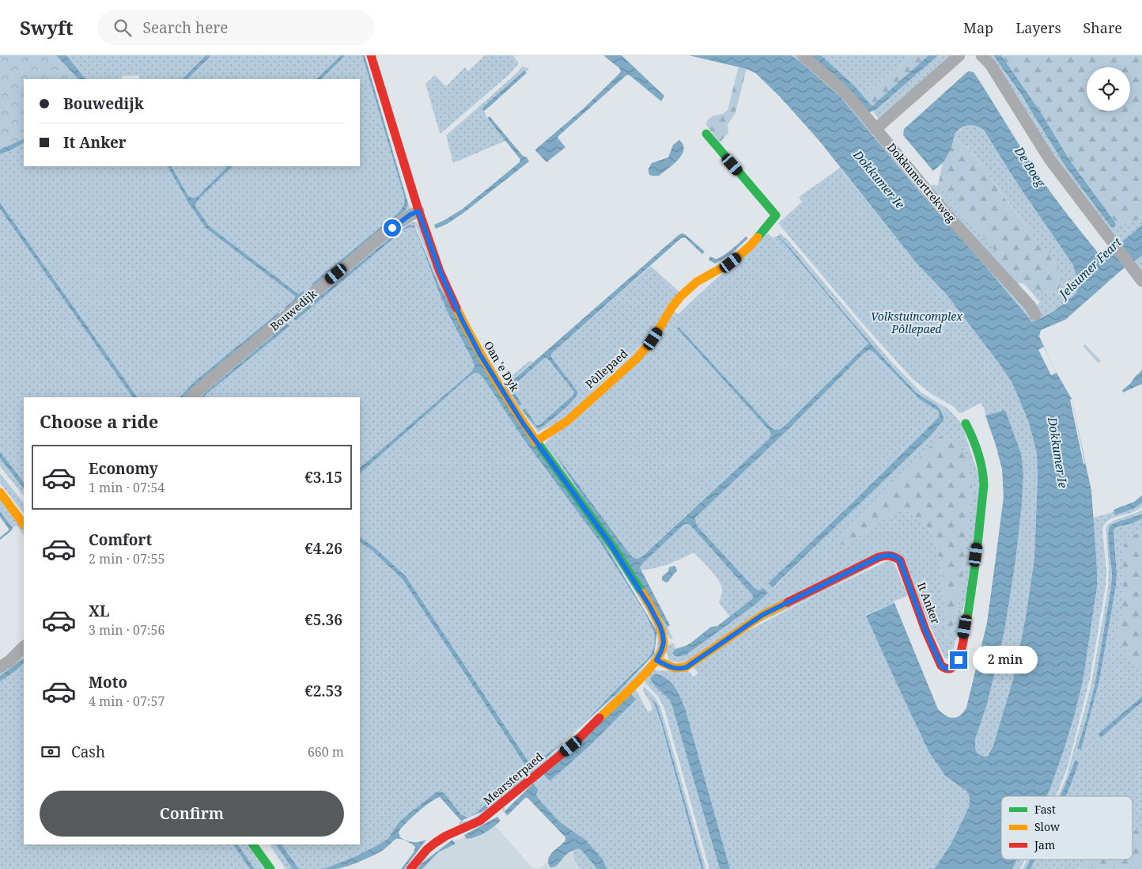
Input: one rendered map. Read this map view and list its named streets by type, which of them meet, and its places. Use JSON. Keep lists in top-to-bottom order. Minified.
{"streets":{"street":["Dokkumertrekweg","Bouwedijk","Oan 'e Dyk","Pôllepaed","It Anker","Mearsterpaed"]},"crossings":[["Bouwedijk","Oan 'e Dyk"],["Oan 'e Dyk","Pôllepaed"],["Oan 'e Dyk","It Anker"],["Oan 'e Dyk","Mearsterpaed"],["It Anker","Mearsterpaed"]],"water":["De Boeg","Dokkumer Ie","Jelsumer Feart"],"parks":["Volkstuincomplex Pôllepaed"],"legend":["Fast","Slow","Jam"],"page":{"header":"Swyft","search":"Search here","nav":["Map","Layers","Share"],"banner":["Bouwedijk","It Anker"],"heading":"Choose a ride","list":[{"name":"Economy","note":"1 min · 07:54","value":"€3.15"},{"name":"Comfort","note":"2 min · 07:55","value":"€4.26"},{"name":"XL","note":"3 min · 07:56","value":"€5.36"},{"name":"Moto","note":"4 min · 07:57","value":"€2.53"}],"bubble":"2 min","pay":["Cash","660 m"],"buttons":"Confirm"}}
